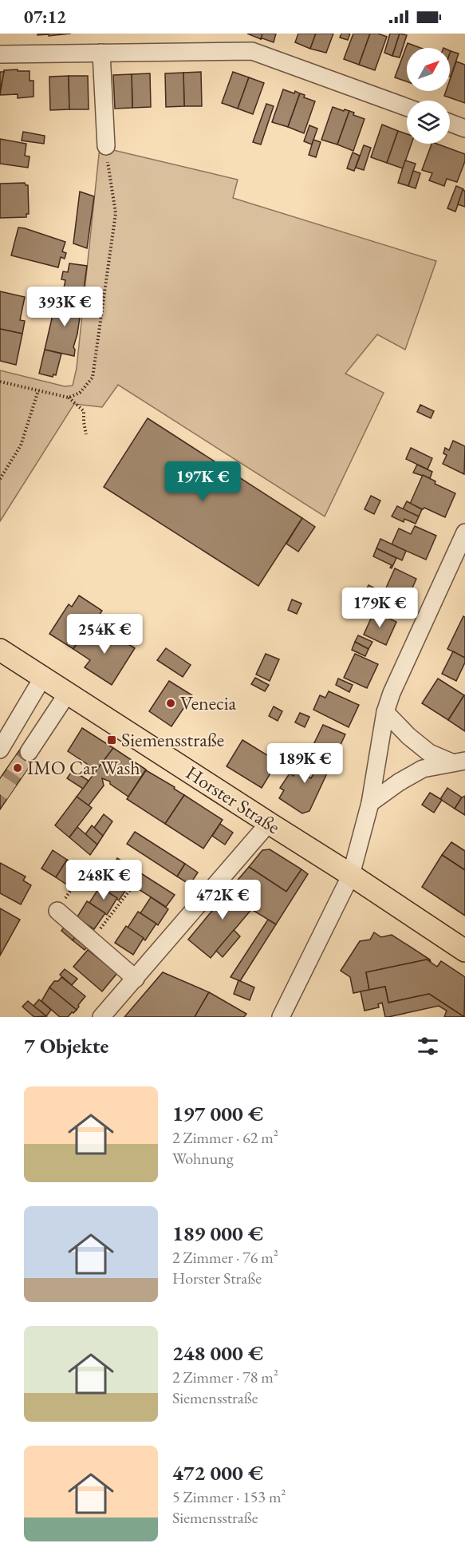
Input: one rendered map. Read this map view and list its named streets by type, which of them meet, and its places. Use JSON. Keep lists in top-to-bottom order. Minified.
{"streets":{"main road":["Horster Straße"]},"places":{"other":["Venecia","IMO Car Wash"],"transit":["Siemensstraße"]},"north":"top right","page":{"status":"07:12","price":["393K €","197K €","179K €","254K €","189K €","248K €","472K €"],"heading":"7 Objekte","list":[{"name":"197 000 €","note":"2 Zimmer · 62 m² · Wohnung"},{"name":"189 000 €","note":"2 Zimmer · 76 m² · Horster Straße"},{"name":"248 000 €","note":"2 Zimmer · 78 m² · Siemensstraße"},{"name":"472 000 €","note":"5 Zimmer · 153 m² · Siemensstraße"}]}}
